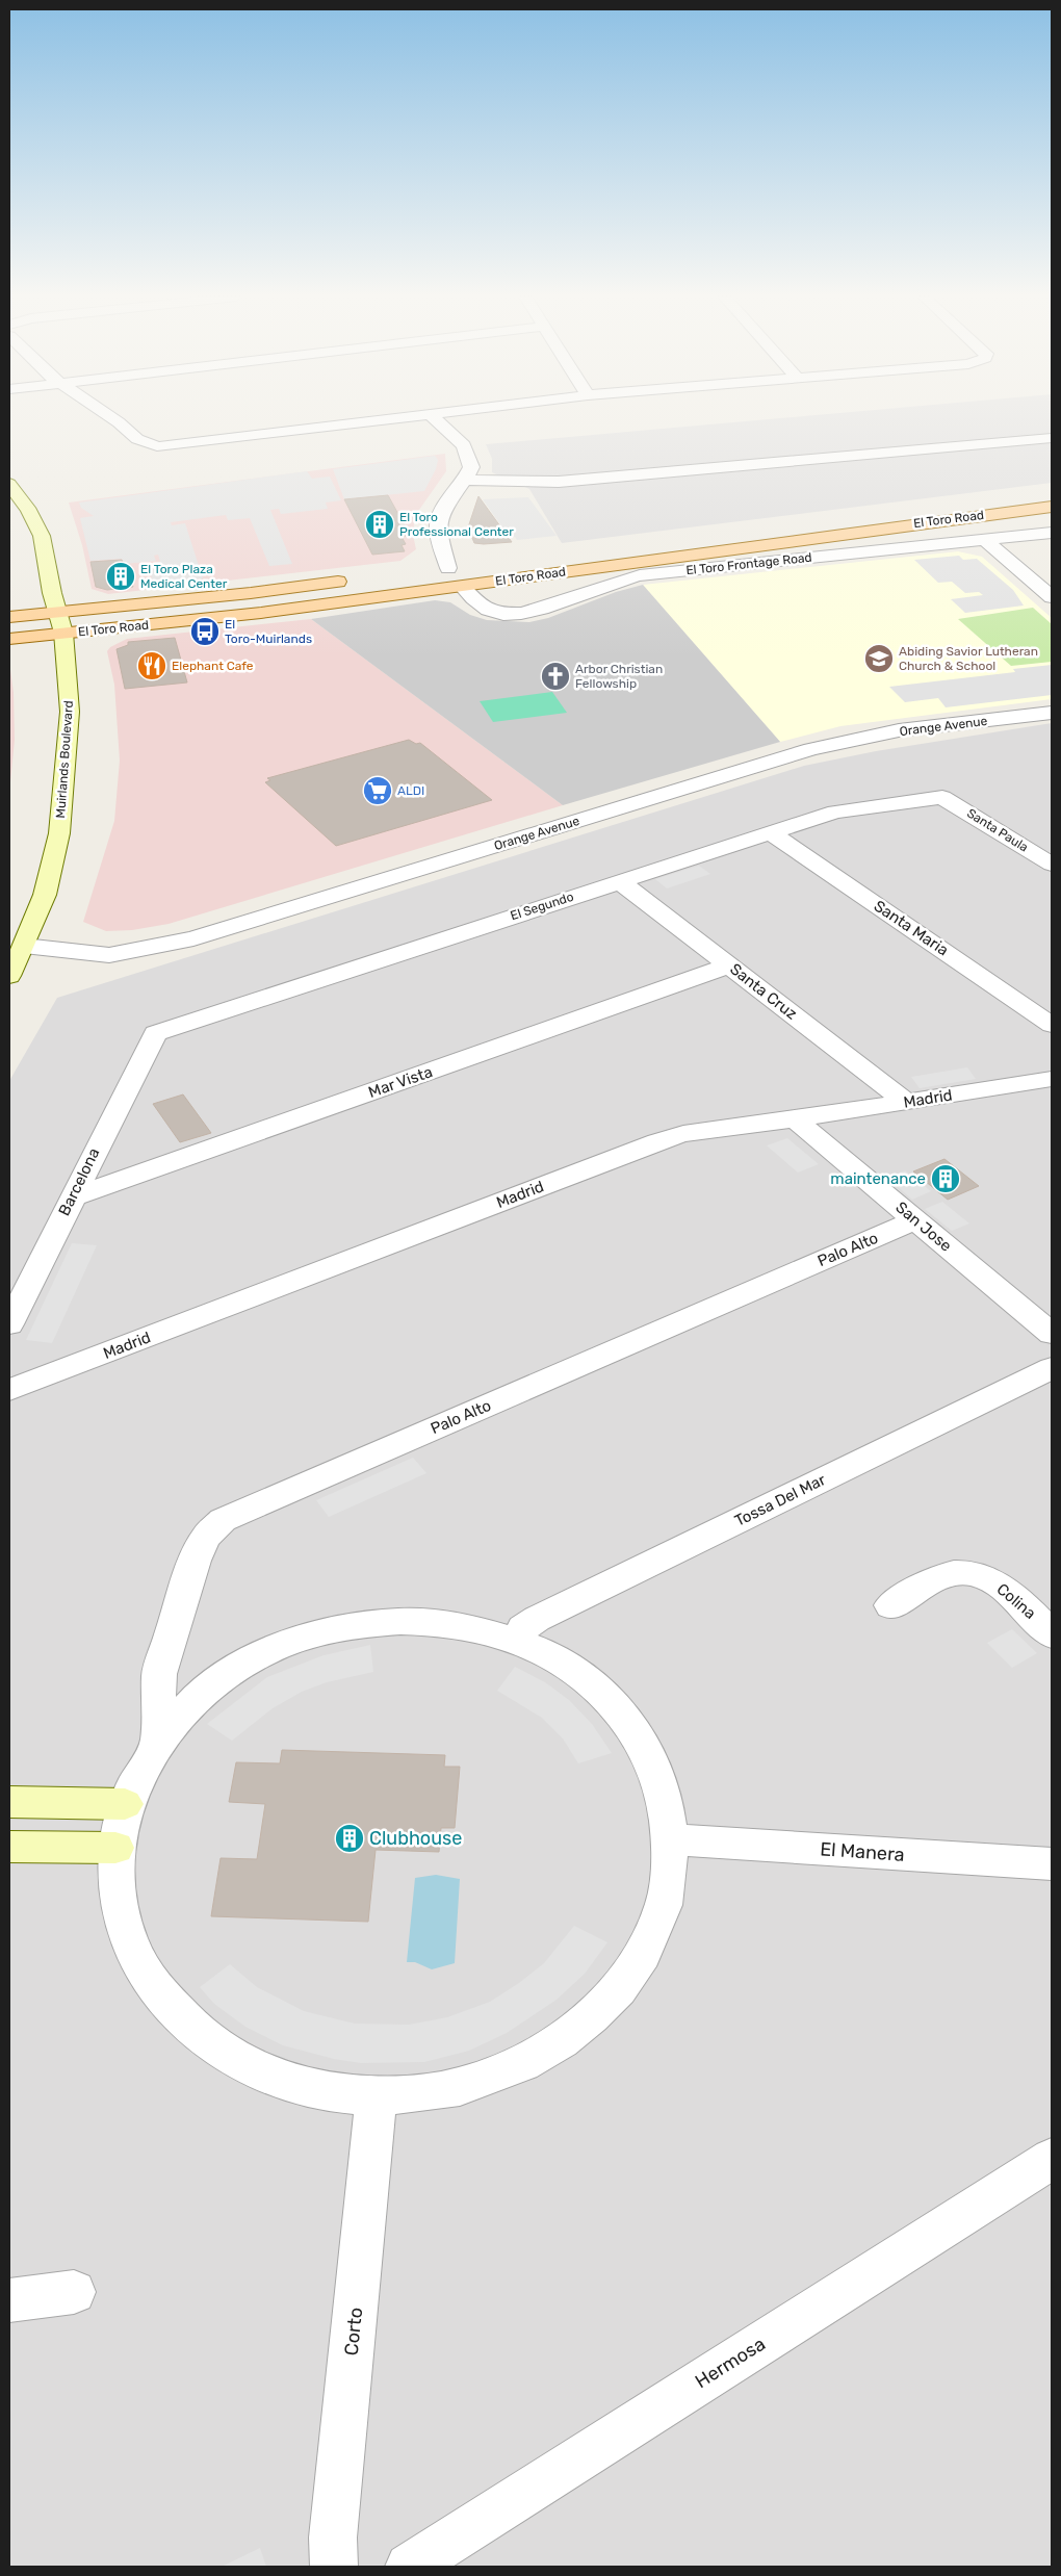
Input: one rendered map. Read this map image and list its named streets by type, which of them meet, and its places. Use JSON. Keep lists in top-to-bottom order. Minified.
{"streets":{"main road":["El Toro Road","Muirlands Boulevard"],"street":["El Toro Frontage Road","Orange Avenue","Santa Paula","El Segundo","Santa Maria","Santa Cruz","Mar Vista","Madrid","Barcelona","San Jose","Palo Alto","Tossa Del Mar","Colina","El Manera","Corto","Hermosa"]},"crossings":[["El Toro Road","El Toro Frontage Road"],["El Toro Road","Muirlands Boulevard"],["Orange Avenue","Muirlands Boulevard"],["Santa Paula","El Segundo"],["El Segundo","Santa Maria"],["El Segundo","Santa Cruz"],["El Segundo","Barcelona"],["Santa Cruz","Mar Vista"],["Santa Cruz","Madrid"],["Mar Vista","Barcelona"],["Madrid","San Jose"],["San Jose","Palo Alto"]],"places":{"building":["El Toro Professional Center","El Toro Plaza Medical Center","maintenance","Clubhouse"],"bus stop":["El Toro-Muirlands"],"school or university":["Abiding Savior Lutheran Church & School"],"restaurant":["Elephant Cafe"],"church":["Arbor Christian Fellowship"],"supermarket":["ALDI"]}}
